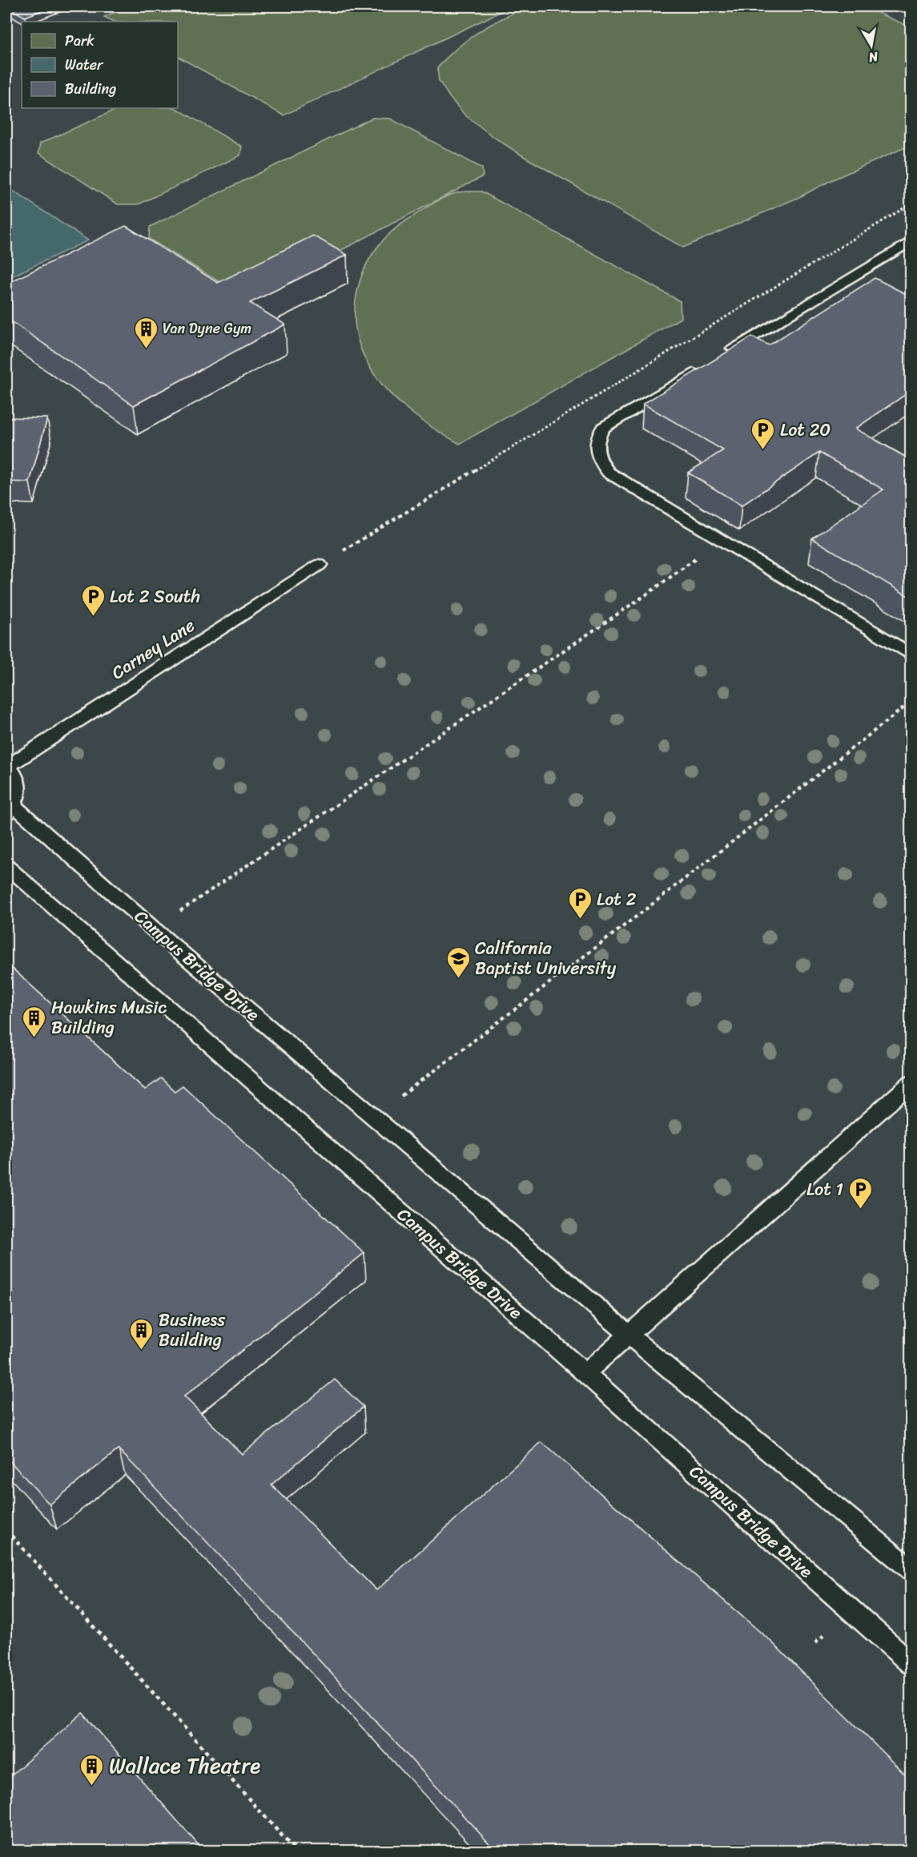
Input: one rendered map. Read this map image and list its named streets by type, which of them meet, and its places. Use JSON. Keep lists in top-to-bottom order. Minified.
{"streets":{"lane":["Carney Lane","Campus Bridge Drive"]},"places":{"building":["Van Dyne Gym","Hawkins Music Building","Business Building","Wallace Theatre"],"parking":["Lot 20","Lot 2 South","Lot 2","Lot 1"],"school or university":["California Baptist University"]},"legend":["Park","Water","Building"],"north":"bottom"}
